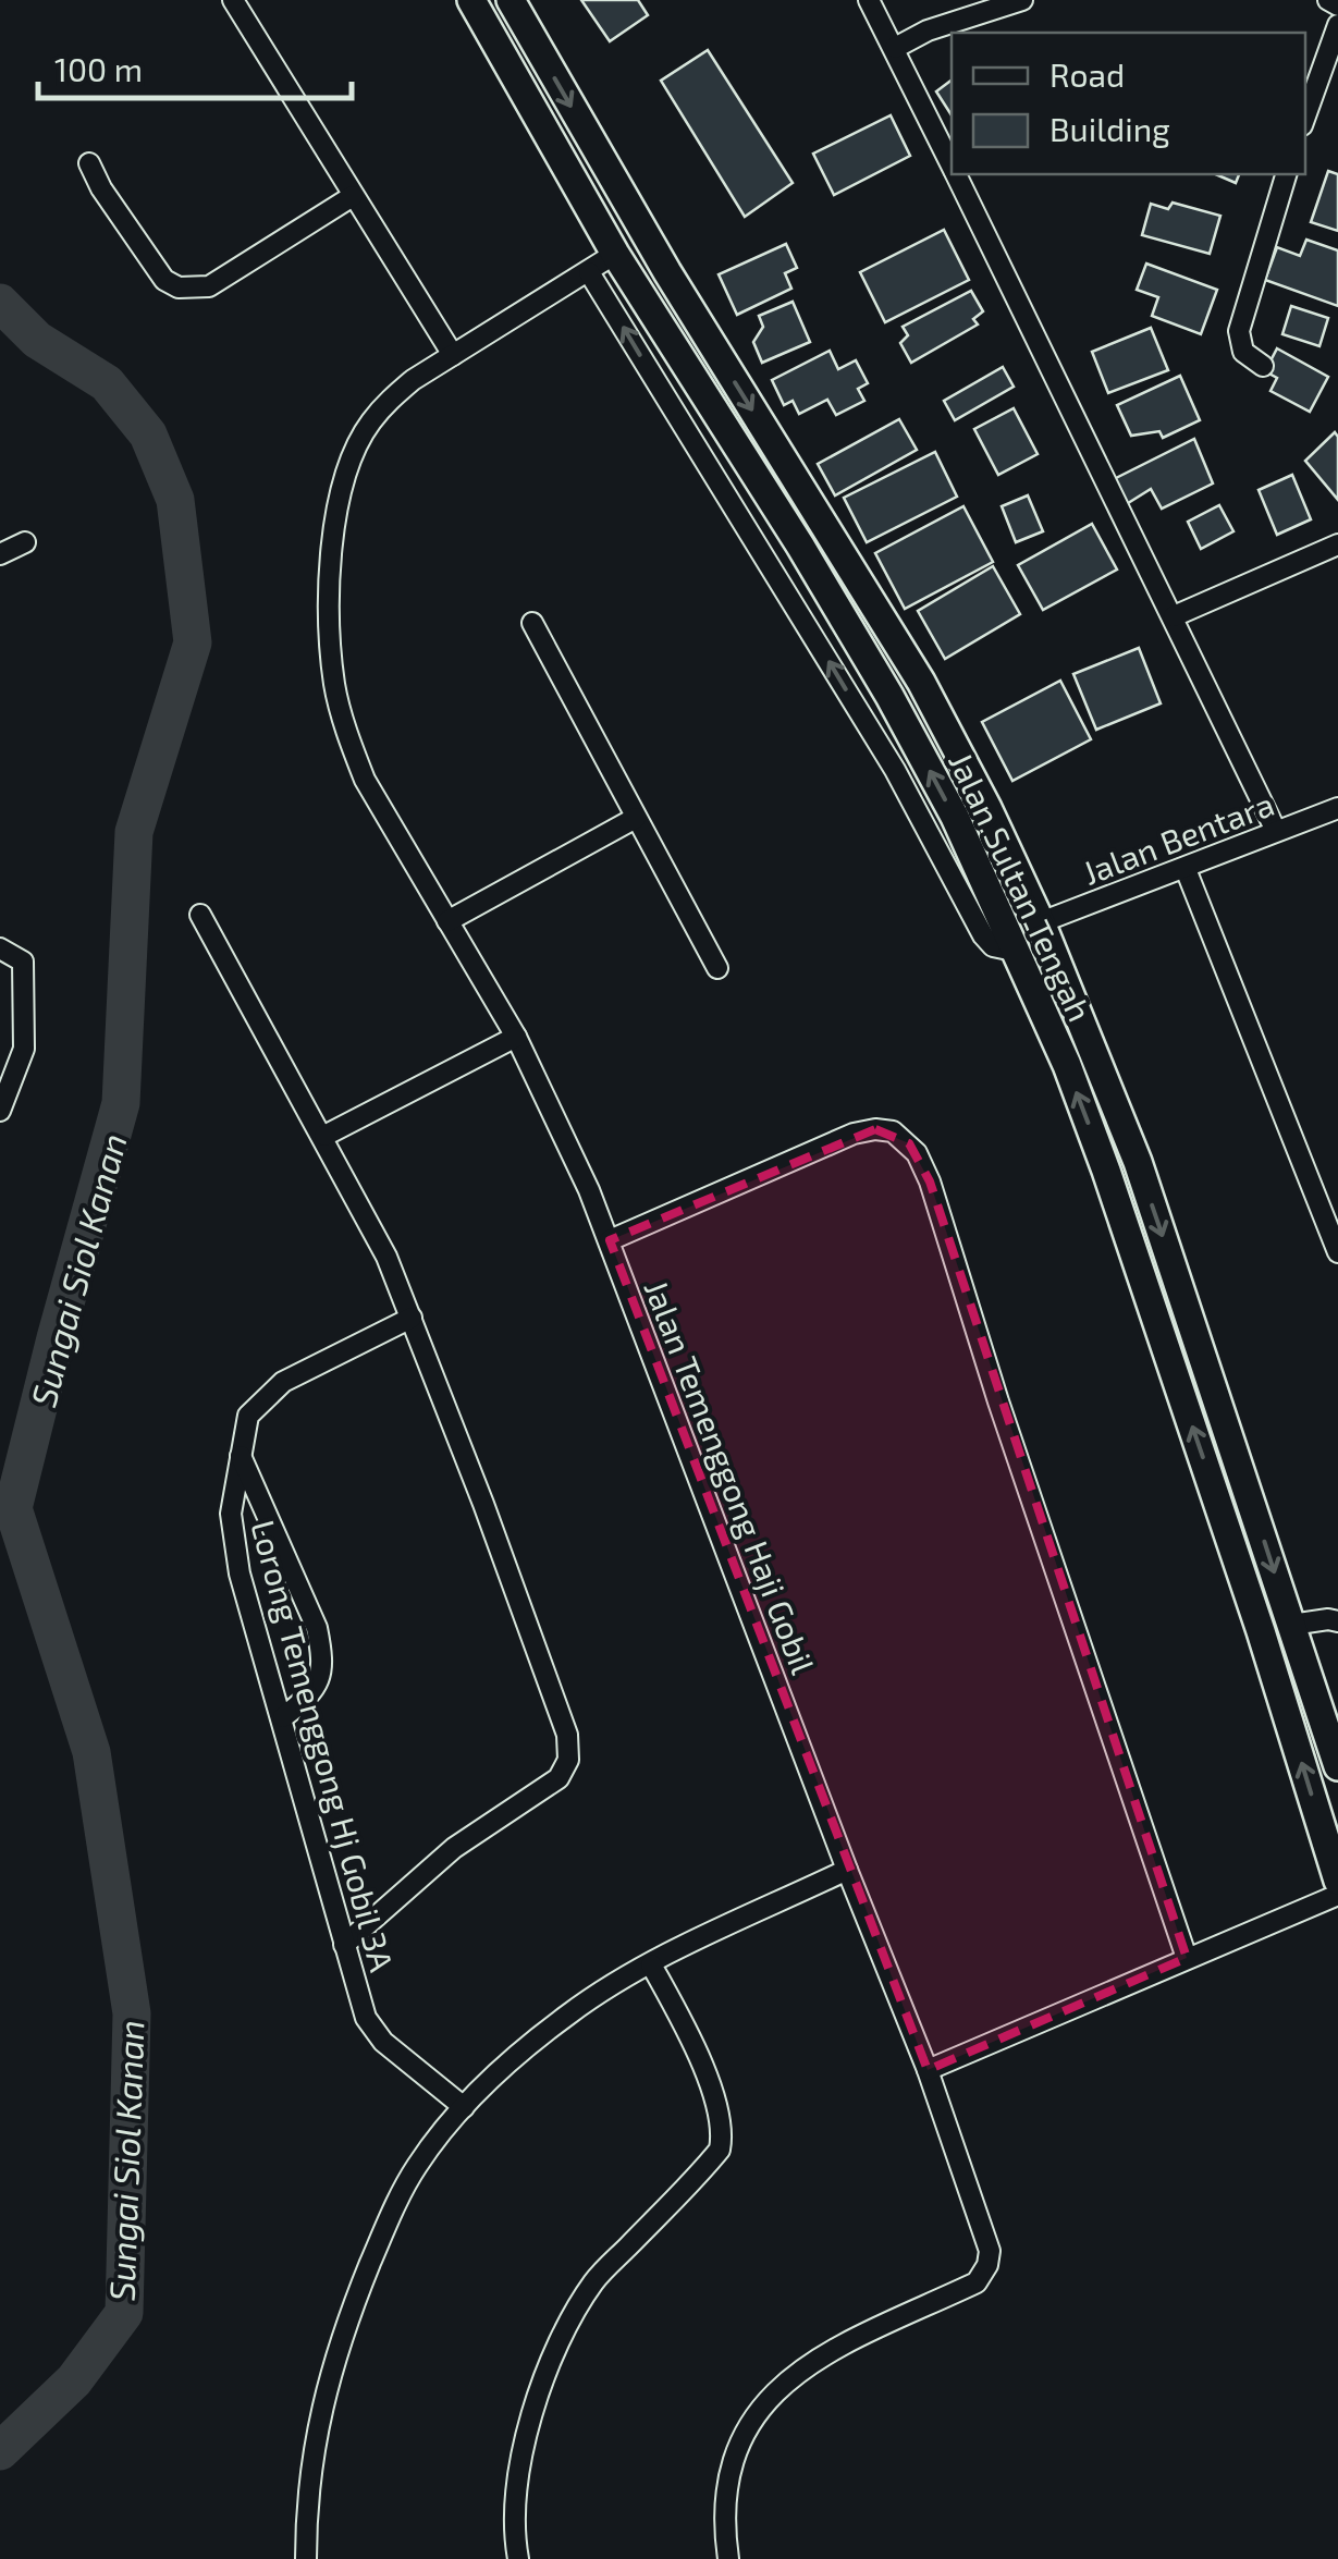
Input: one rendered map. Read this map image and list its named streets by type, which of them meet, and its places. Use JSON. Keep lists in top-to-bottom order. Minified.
{"streets":{"main road":["Jalan Sultan Tengah"],"street":["Jalan Bentara","Jalan Temenggong Haji Gobil","Lorong Temenggong Hj Gobil 3A"]},"crossings":[["Jalan Bentara","Jalan Sultan Tengah"],["Jalan Sultan Tengah","Jalan Temenggong Haji Gobil"]],"water":["Sungai Siol Kanan"],"legend":["Road","Building"],"scale_bar":"100 m"}
